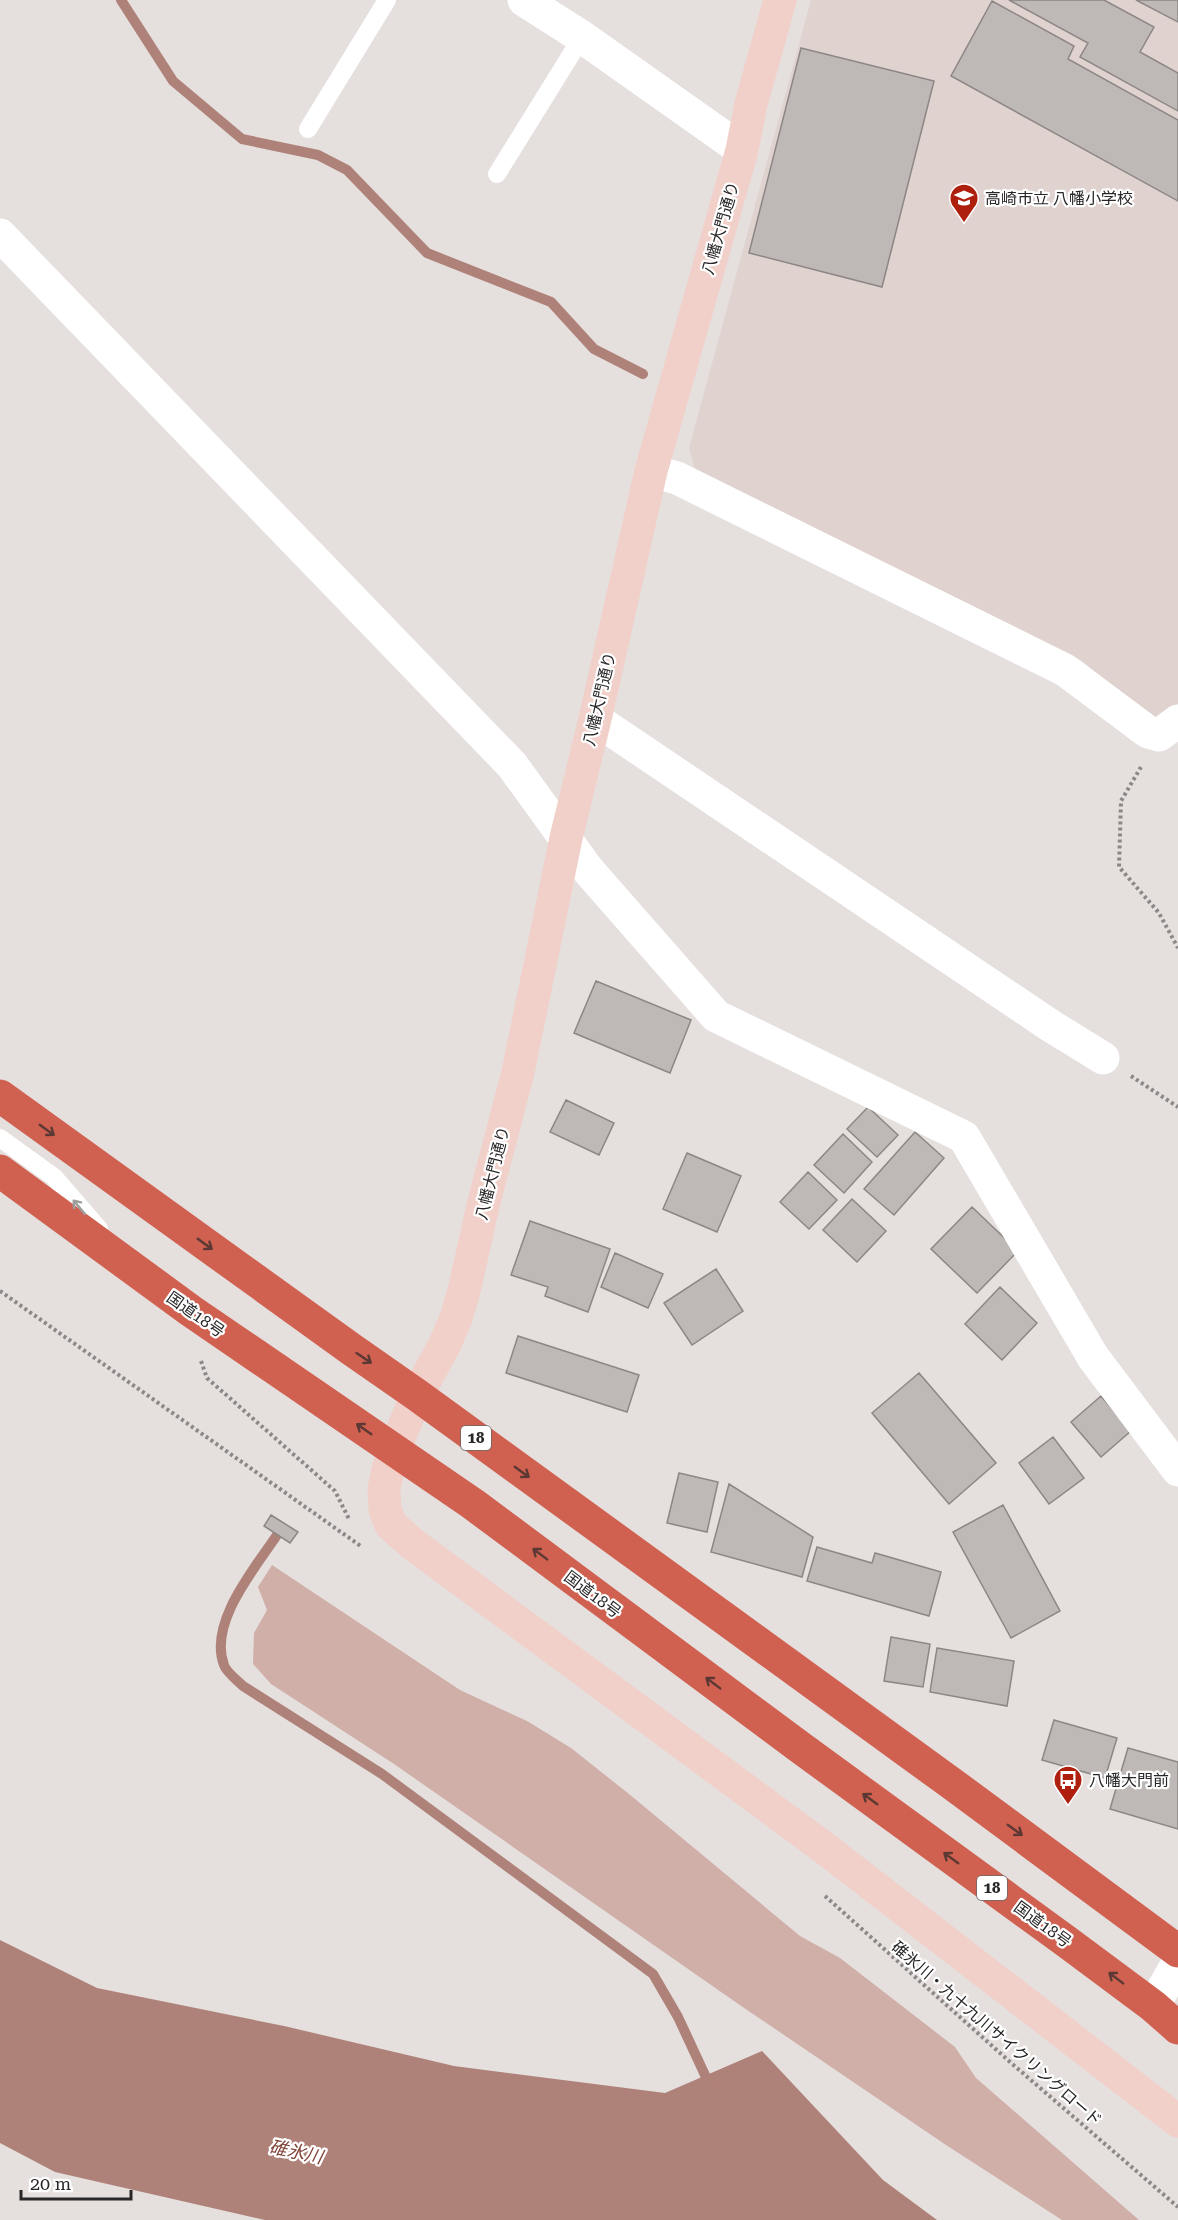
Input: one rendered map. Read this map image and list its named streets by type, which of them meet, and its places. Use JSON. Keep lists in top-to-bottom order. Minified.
{"streets":{"highway":["国道18号","18"],"street":["八幡大門通り"],"path":["碓氷川・九十九川サイクリングロード"]},"crossings":[["八幡大門通り","国道18号"],["八幡大門通り","18"]],"water":["碓氷川"],"places":{"school or university":["高崎市立 八幡小学校"],"bus stop":["八幡大門前"]},"scale_bar":"20 m"}
